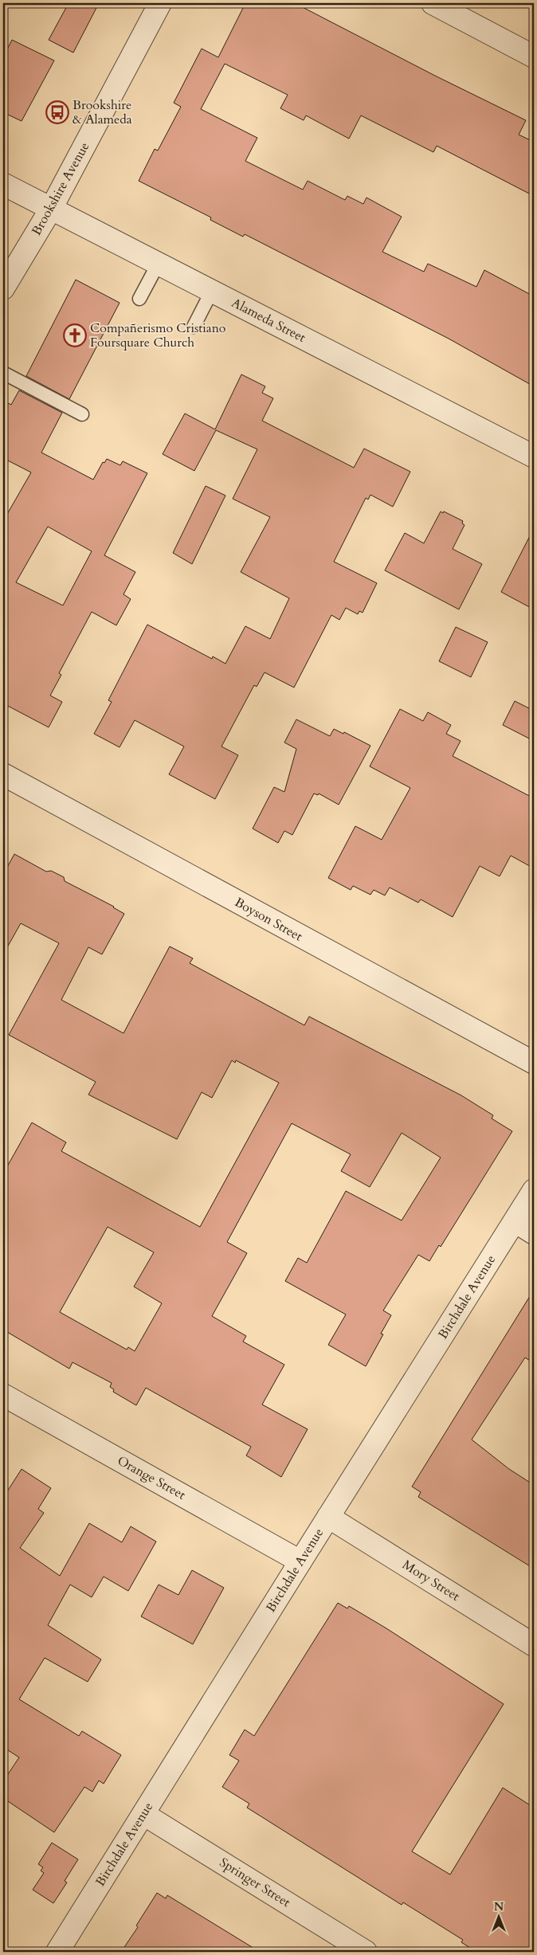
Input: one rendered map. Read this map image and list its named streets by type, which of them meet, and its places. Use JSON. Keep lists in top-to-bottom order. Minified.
{"streets":{"street":["Brookshire Avenue","Alameda Street","Boyson Street","Birchdale Avenue","Orange Street","Mory Street","Springer Street"]},"crossings":[["Brookshire Avenue","Alameda Street"],["Birchdale Avenue","Orange Street"],["Birchdale Avenue","Mory Street"],["Birchdale Avenue","Springer Street"]],"places":{"bus stop":["Brookshire & Alameda"],"church":["Compañerismo Cristiano Foursquare Church"]},"north":"top"}
